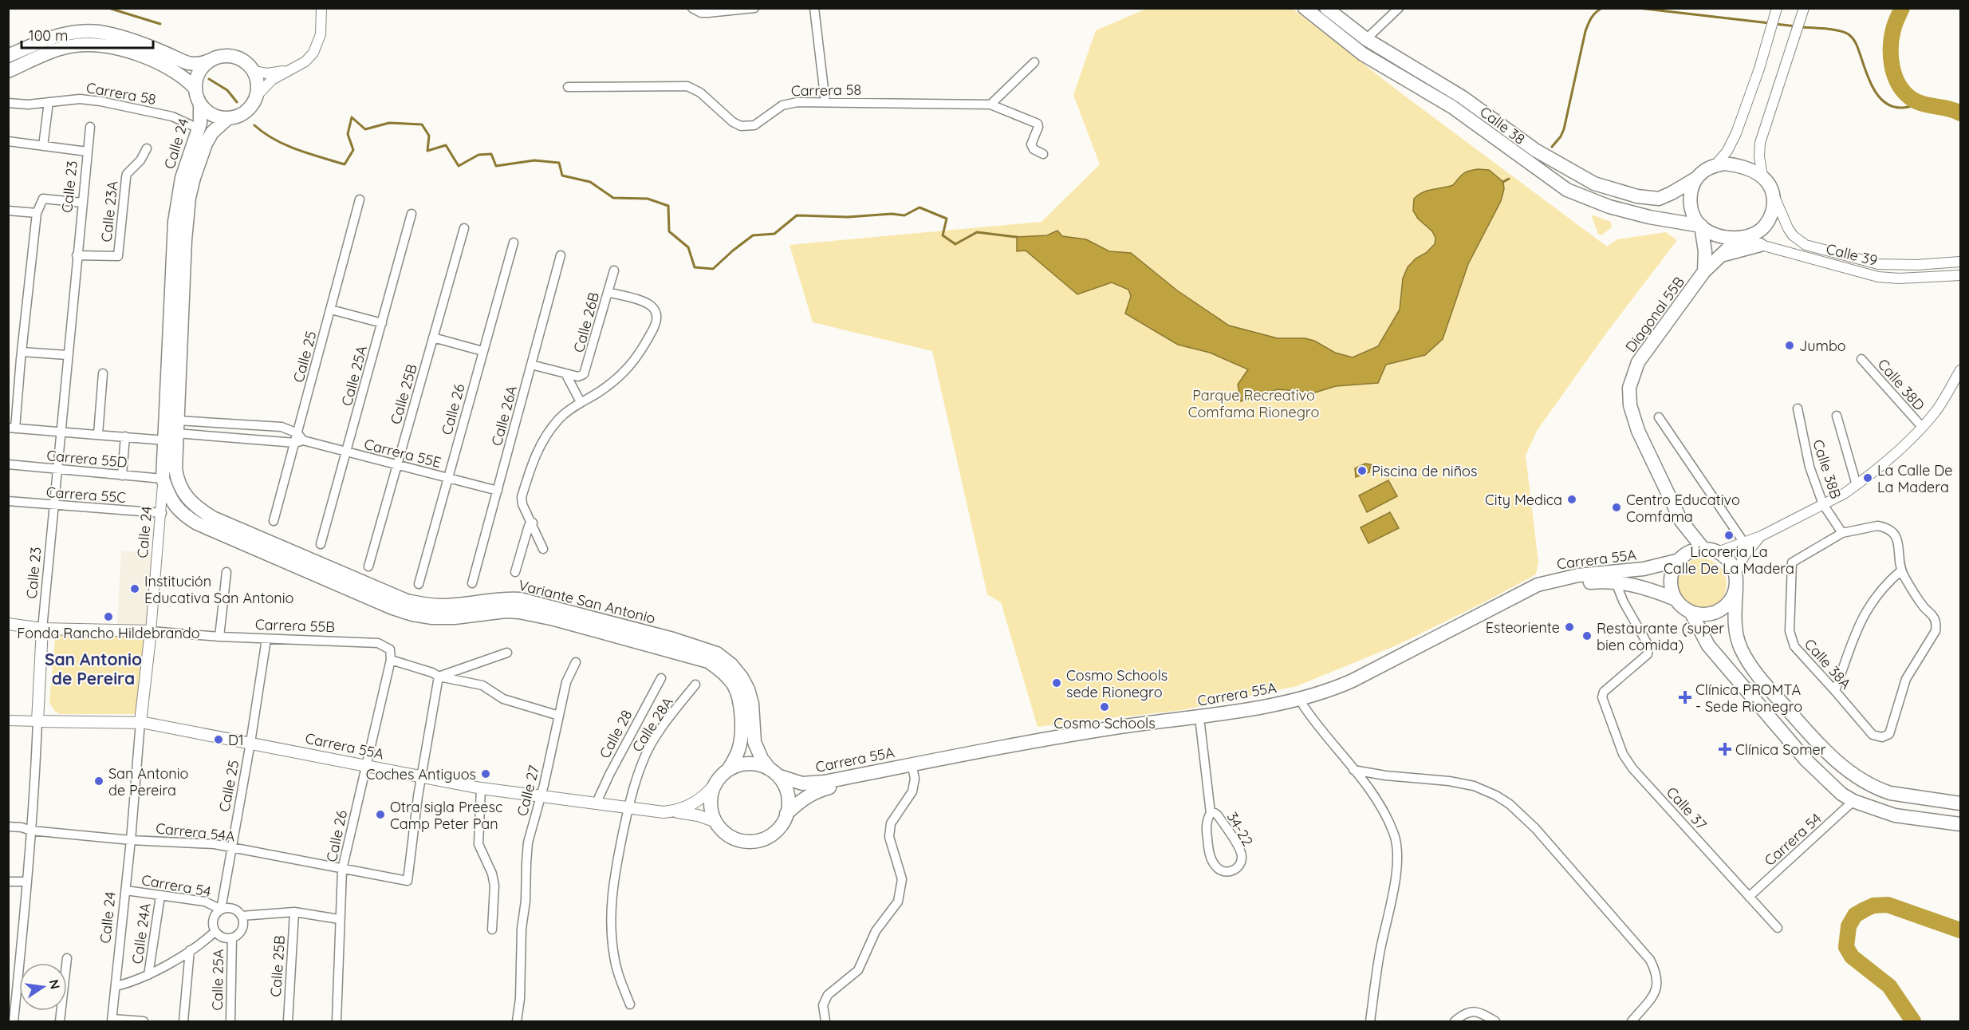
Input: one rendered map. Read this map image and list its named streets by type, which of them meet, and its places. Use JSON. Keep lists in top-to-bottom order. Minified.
{"streets":{"main road":["Calle 38","Calle 24","Calle 23","Diagonal 55B","Carrera 55A","Variante San Antonio","Carrera 55B"],"street":["Carrera 58","Calle 23A","Calle 39","Calle 26B","Calle 25","Calle 25A","Calle 38D","Calle 25B","Calle 26","Calle 26A","Carrera 55E","Carrera 55D","Calle 38B","Carrera 55C","Calle 38A","Calle 28A","Calle 28","Calle 27","Calle 37","34-22","Carrera 54A","Carrera 54","Calle 24A"]},"crossings":[["Carrera 58","Calle 24"],["Calle 38","Calle 39"],["Calle 38","Diagonal 55B"],["Calle 24","Carrera 55E"],["Calle 24","Carrera 55D"],["Calle 24","Carrera 55C"],["Calle 24","Carrera 55A"],["Calle 24","Variante San Antonio"],["Calle 24","Carrera 55B"],["Calle 24","Carrera 54A"],["Calle 24","Carrera 54"],["Calle 23","Calle 23A"],["Calle 23","Carrera 55D"],["Calle 23","Carrera 55C"],["Calle 23","Carrera 55A"],["Calle 23","Carrera 55B"],["Calle 23","Carrera 54A"],["Calle 39","Diagonal 55B"],["Calle 25","Calle 25A"],["Calle 25","Carrera 55E"],["Calle 25","Carrera 55A"],["Calle 25","Carrera 55B"],["Calle 25","Carrera 54A"],["Calle 25","Carrera 54"],["Calle 25A","Carrera 55E"],["Calle 25A","Carrera 54"],["Calle 25B","Carrera 55E"],["Calle 26","Carrera 55E"],["Calle 26","Carrera 55A"],["Calle 26","Carrera 55B"],["Calle 26","Carrera 54A"],["Calle 26A","Carrera 55E"],["Carrera 55D","Variante San Antonio"],["Calle 38B","Calle 38A"],["Carrera 55A","Variante San Antonio"],["Carrera 55A","Calle 28A"],["Carrera 55A","Calle 28"],["Carrera 55A","Calle 27"],["Carrera 55A","Calle 37"],["Carrera 55A","34-22"],["Carrera 55A","Carrera 54A"],["Calle 37","Carrera 54"],["Carrera 54","Calle 24A"]],"districts":["San Antonio de Pereira"],"parks":["Parque Recreativo Comfama Rionegro"],"places":{"other":["Jumbo","Piscina de niños","La Calle De La Madera","City Medica","Centro Educativo Comfama","Licoreria La Calle De La Madera","Institución Educativa San Antonio","Fonda Rancho Hildebrando","Esteoriente","Restaurante (super bien comida)","Cosmo Schools sede Rionegro","Cosmo Schools","D1","Coches Antiguos","San Antonio de Pereira","Otra sigla Preesc Camp Peter Pan"],"health":["Clínica PROMTA - Sede Rionegro","Clínica Somer"]},"scale_bar":"100 m","north":"right"}
